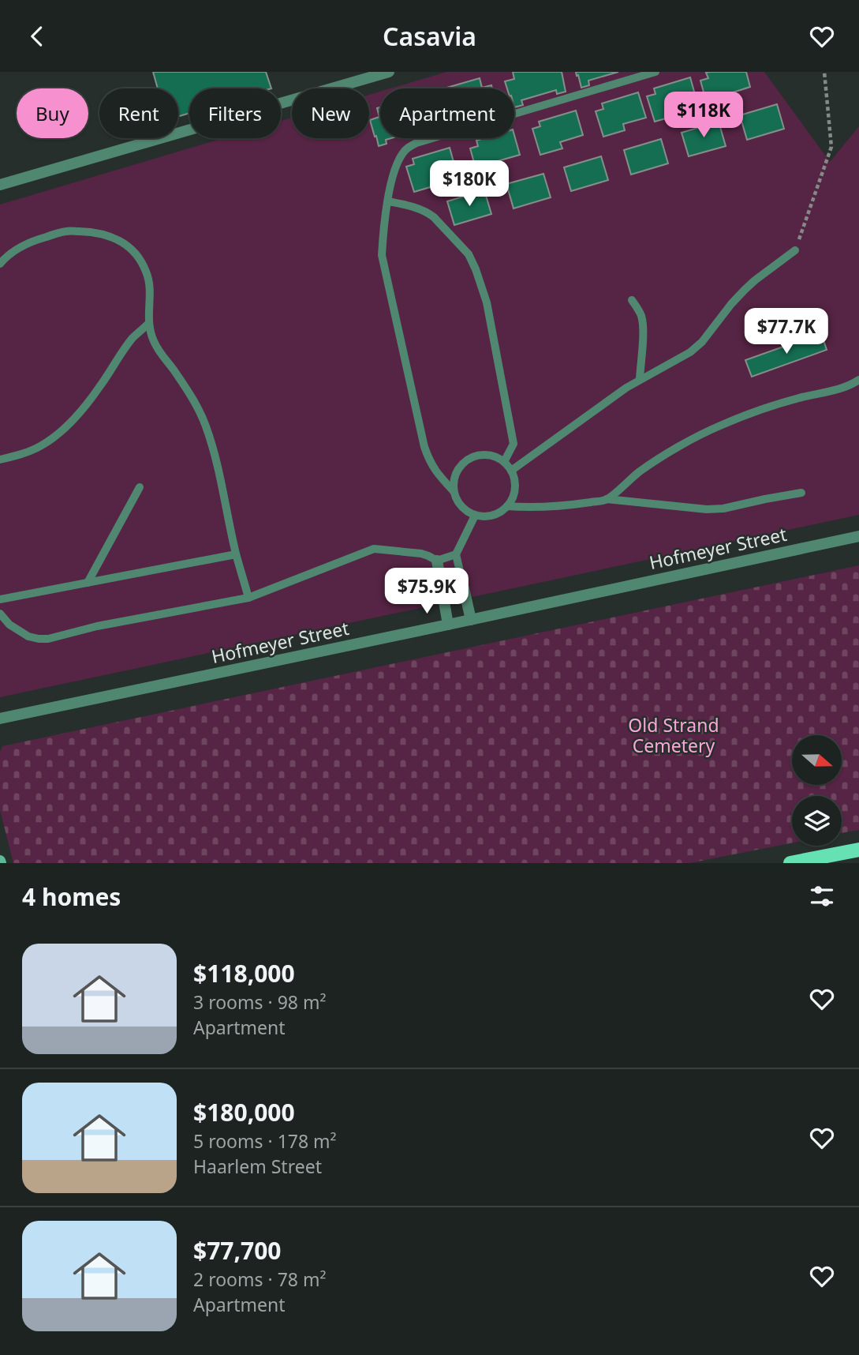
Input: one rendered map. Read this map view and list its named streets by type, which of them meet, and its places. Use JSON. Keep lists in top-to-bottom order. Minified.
{"streets":{"street":["Hofmeyer Street"]},"parks":["Old Strand Cemetery"],"north":"right","page":{"header":"Casavia","chip":["Buy","Rent","Filters","New","Apartment"],"price":["$118K","$180K","$77.7K","$75.9K"],"heading":"4 homes","list":[{"name":"$118,000","note":"3 rooms · 98 m² · Apartment"},{"name":"$180,000","note":"5 rooms · 178 m² · Haarlem Street"},{"name":"$77,700","note":"2 rooms · 78 m² · Apartment"}]}}
